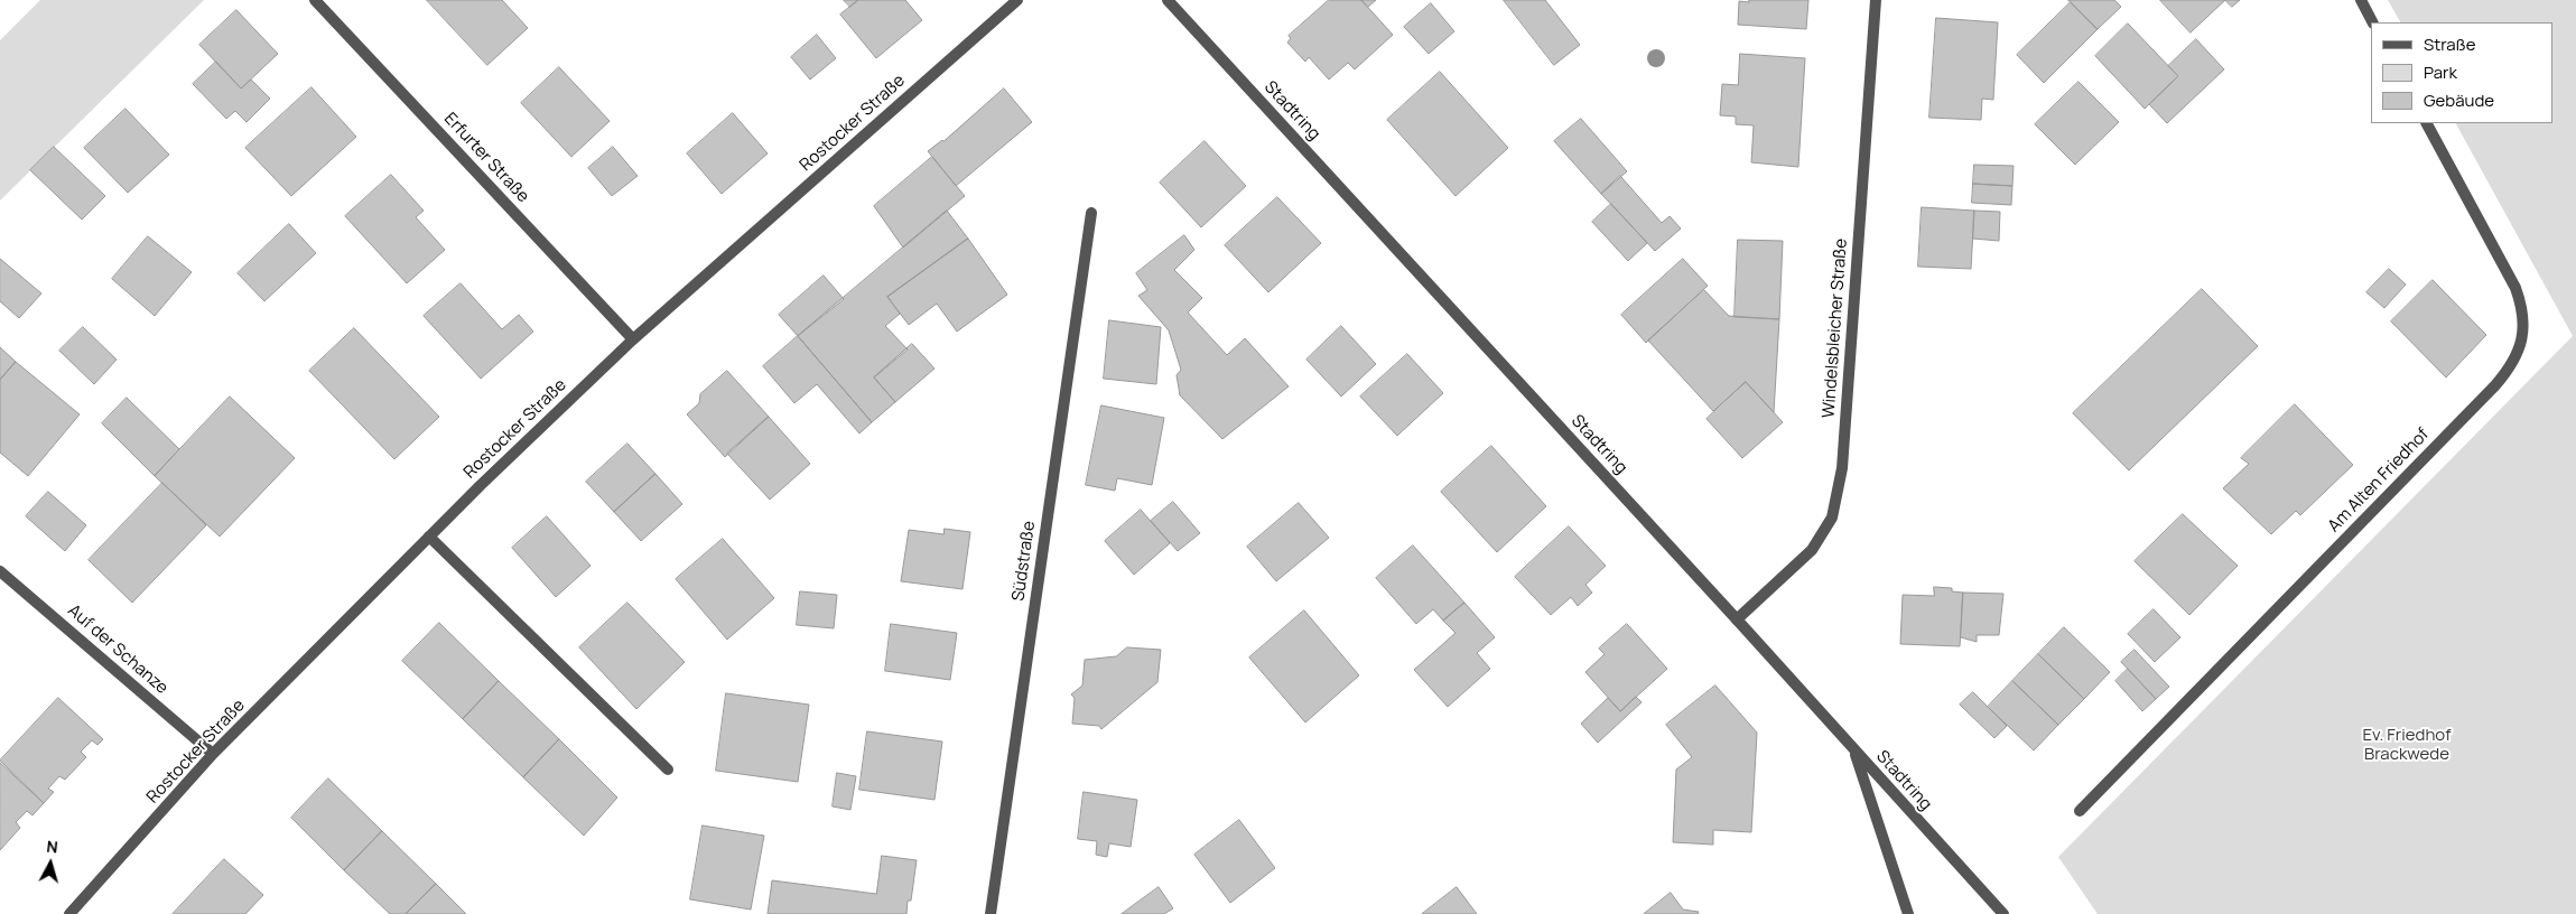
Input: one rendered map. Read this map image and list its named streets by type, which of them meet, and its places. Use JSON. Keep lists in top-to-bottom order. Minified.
{"streets":{"street":["Stadtring","Rostocker Straße","Erfurter Straße","Windelsbleicher Straße","Am Alten Friedhof","Südstraße","Auf der Schanze"]},"crossings":[["Stadtring","Windelsbleicher Straße"],["Rostocker Straße","Erfurter Straße"],["Rostocker Straße","Auf der Schanze"]],"parks":["Ev. Friedhof Brackwede"],"legend":["Straße","Park","Gebäude"],"north":"top"}
